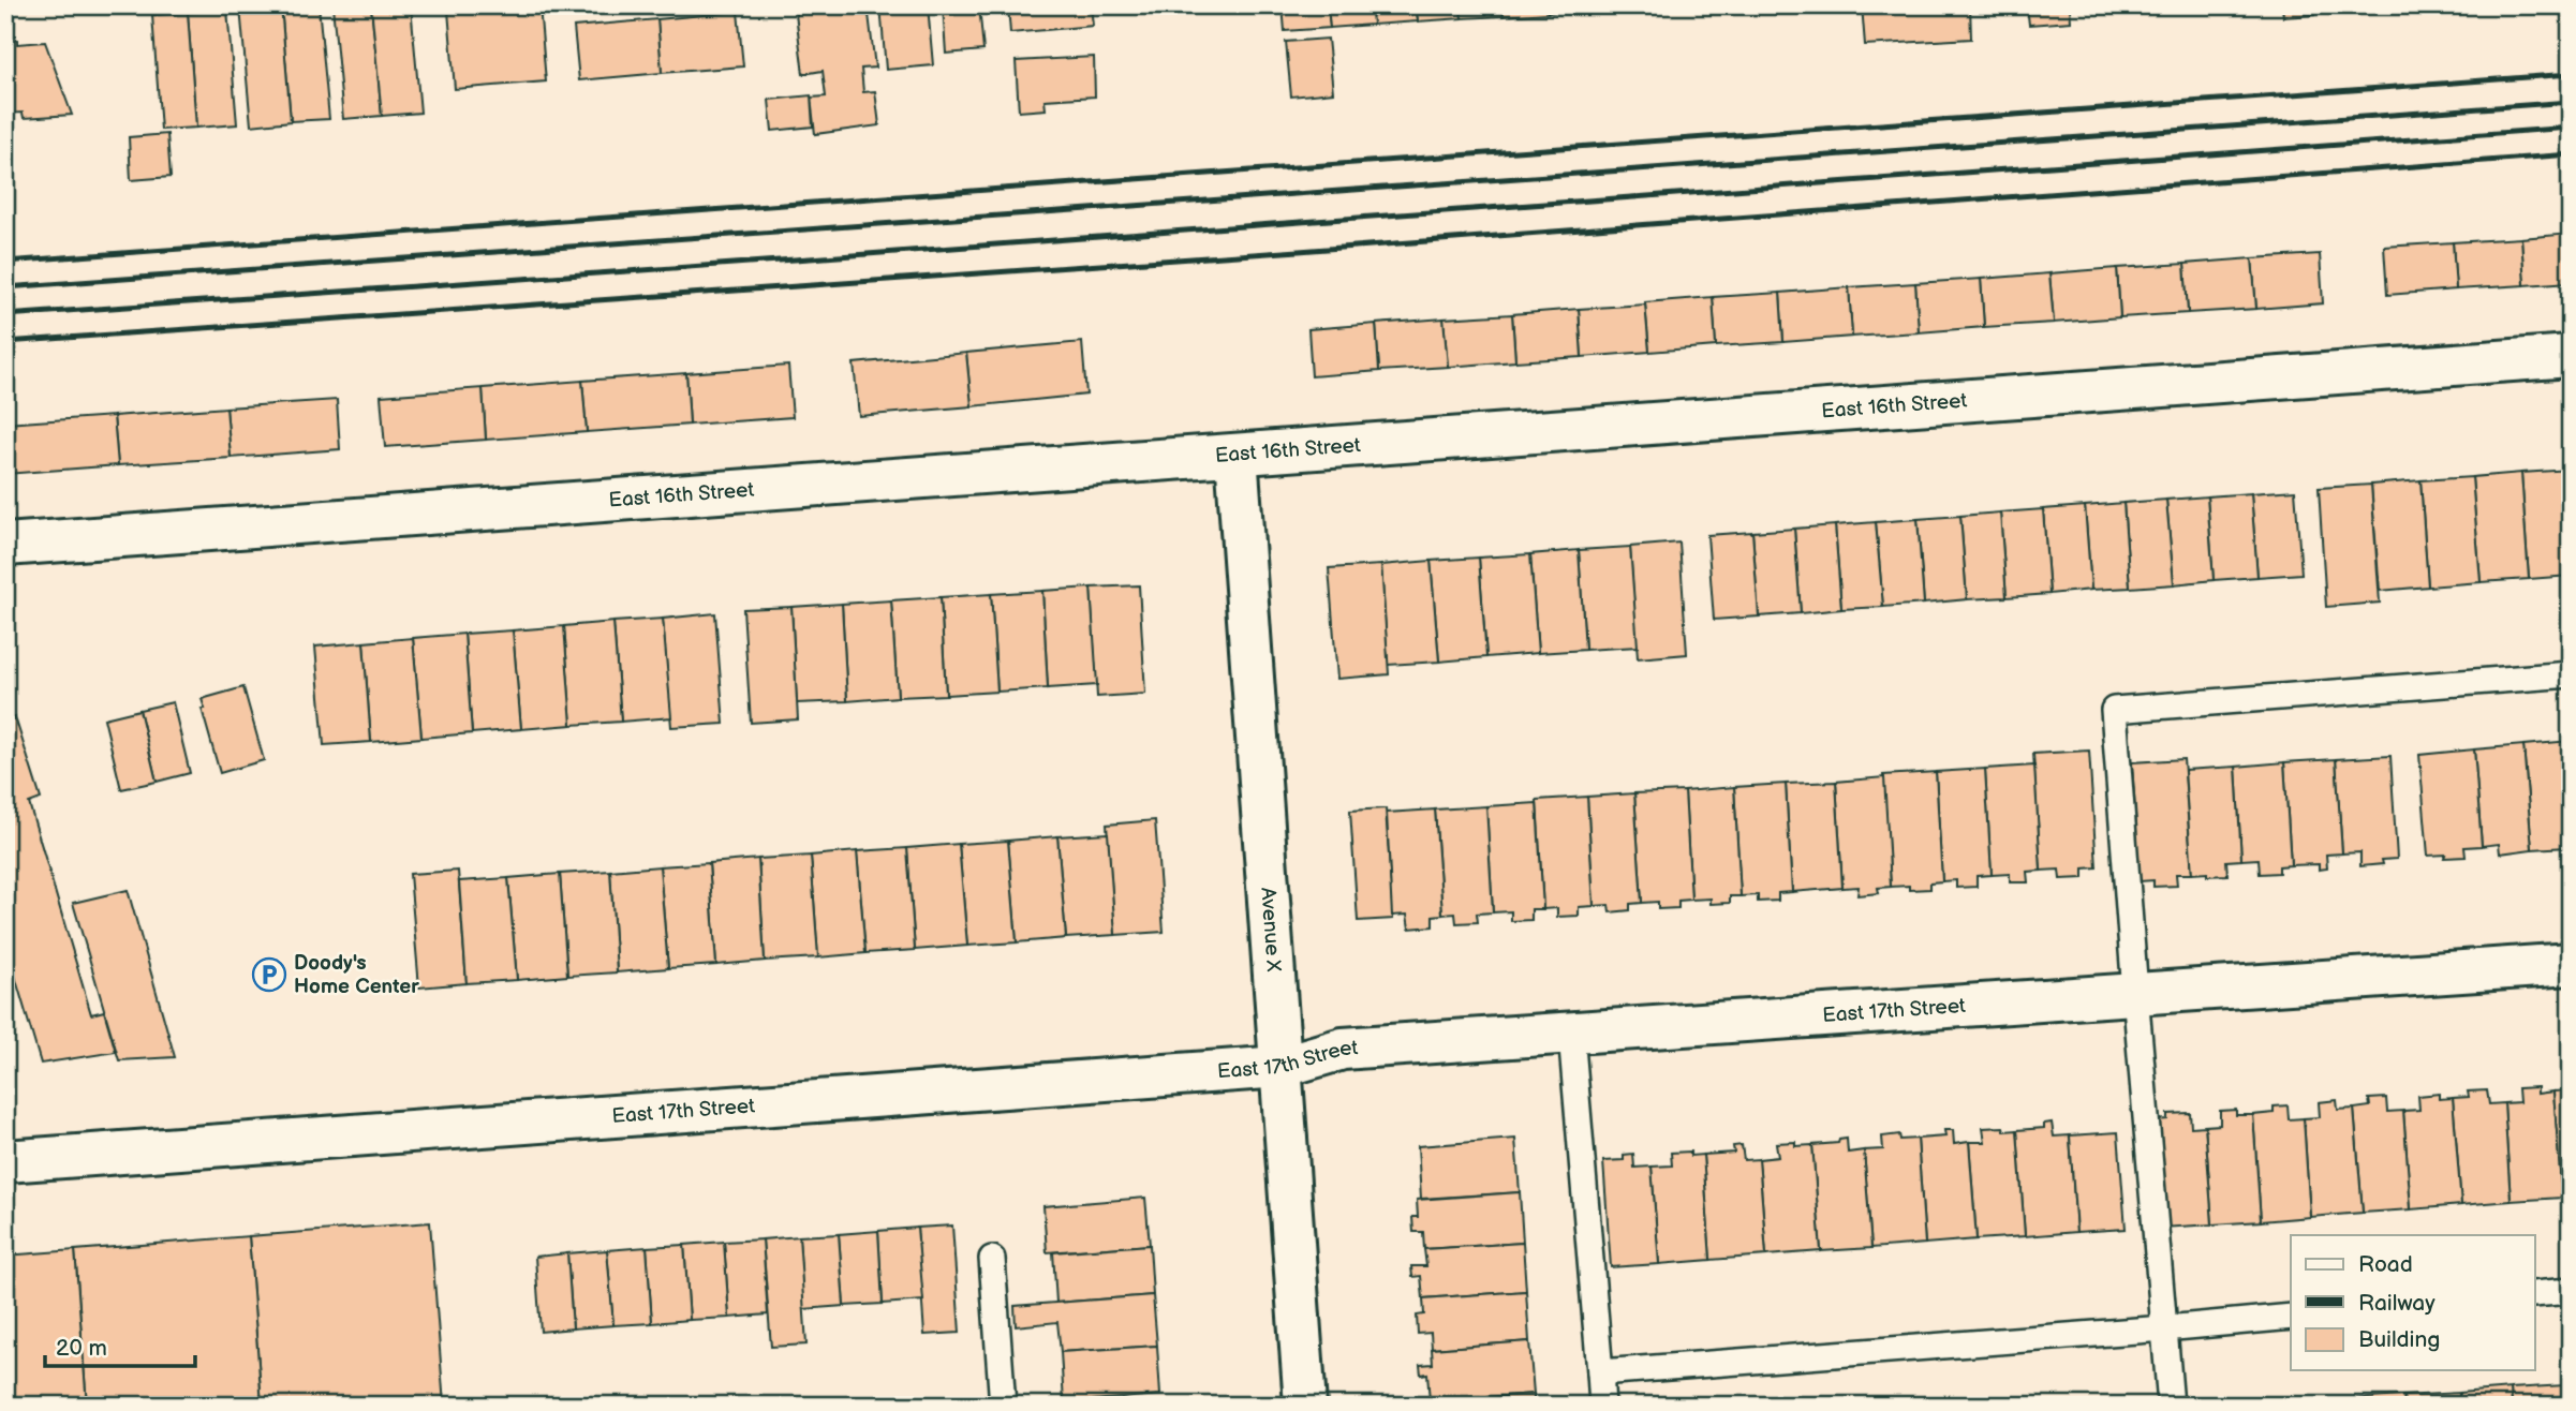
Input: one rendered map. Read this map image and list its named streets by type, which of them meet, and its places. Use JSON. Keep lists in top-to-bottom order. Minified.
{"streets":{"street":["East 16th Street","Avenue X","East 17th Street"]},"crossings":[["East 16th Street","Avenue X"],["Avenue X","East 17th Street"]],"places":{"parking":["Doody's Home Center"]},"legend":["Road","Railway","Building"],"scale_bar":"20 m"}
